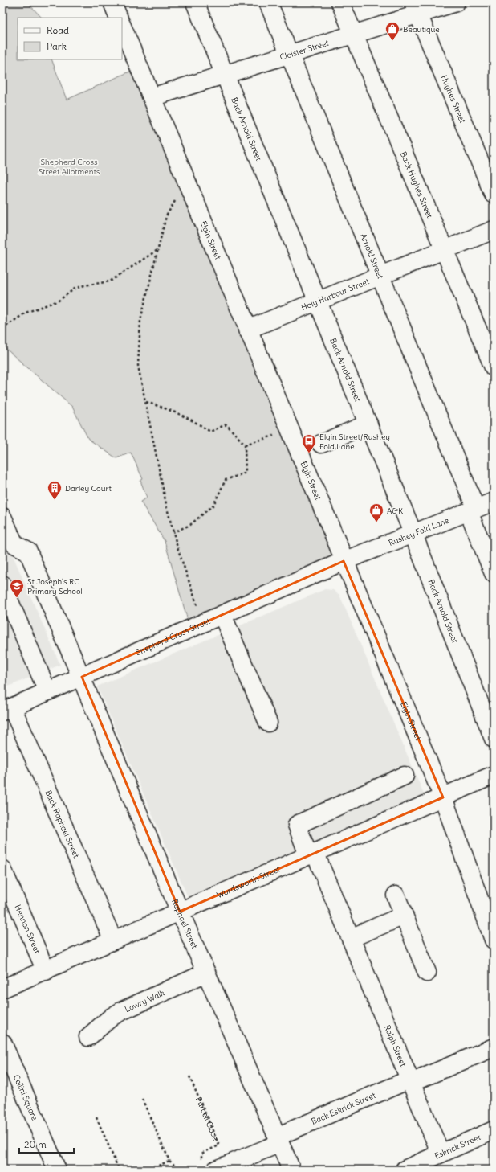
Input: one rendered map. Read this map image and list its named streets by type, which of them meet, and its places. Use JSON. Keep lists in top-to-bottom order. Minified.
{"streets":{"street":["Cloister Street","Hughes Street","Back Arnold Street","Back Hughes Street","Elgin Street","Arnold Street","Holy Harbour Street","Rushey Fold Lane","Shepherd Cross Street","Back Raphael Street","Wordsworth Street","Raphael Street","Hennon Street","Lowry Walk","Ralph Street","Cellini Square","Back Eskrick Street","Eskrick Street"],"path":["Purcell Close"]},"crossings":[["Cloister Street","Hughes Street"],["Cloister Street","Back Arnold Street"],["Cloister Street","Back Hughes Street"],["Cloister Street","Elgin Street"],["Cloister Street","Arnold Street"],["Back Arnold Street","Holy Harbour Street"],["Back Arnold Street","Rushey Fold Lane"],["Back Hughes Street","Holy Harbour Street"],["Elgin Street","Holy Harbour Street"],["Elgin Street","Rushey Fold Lane"],["Elgin Street","Shepherd Cross Street"],["Elgin Street","Wordsworth Street"],["Arnold Street","Holy Harbour Street"],["Arnold Street","Rushey Fold Lane"],["Rushey Fold Lane","Shepherd Cross Street"],["Shepherd Cross Street","Back Raphael Street"],["Shepherd Cross Street","Raphael Street"],["Back Raphael Street","Wordsworth Street"],["Wordsworth Street","Raphael Street"],["Wordsworth Street","Hennon Street"],["Wordsworth Street","Ralph Street"],["Raphael Street","Lowry Walk"],["Raphael Street","Back Eskrick Street"],["Ralph Street","Back Eskrick Street"],["Ralph Street","Eskrick Street"]],"parks":["Shepherd Cross Street Allotments"],"places":{"shop":["Beautique","A&K"],"bus stop":["Elgin Street/Rushey Fold Lane"],"building":["Darley Court"],"school or university":["St Joseph's RC Primary School"]},"legend":["Road","Park"],"scale_bar":"20 m"}
